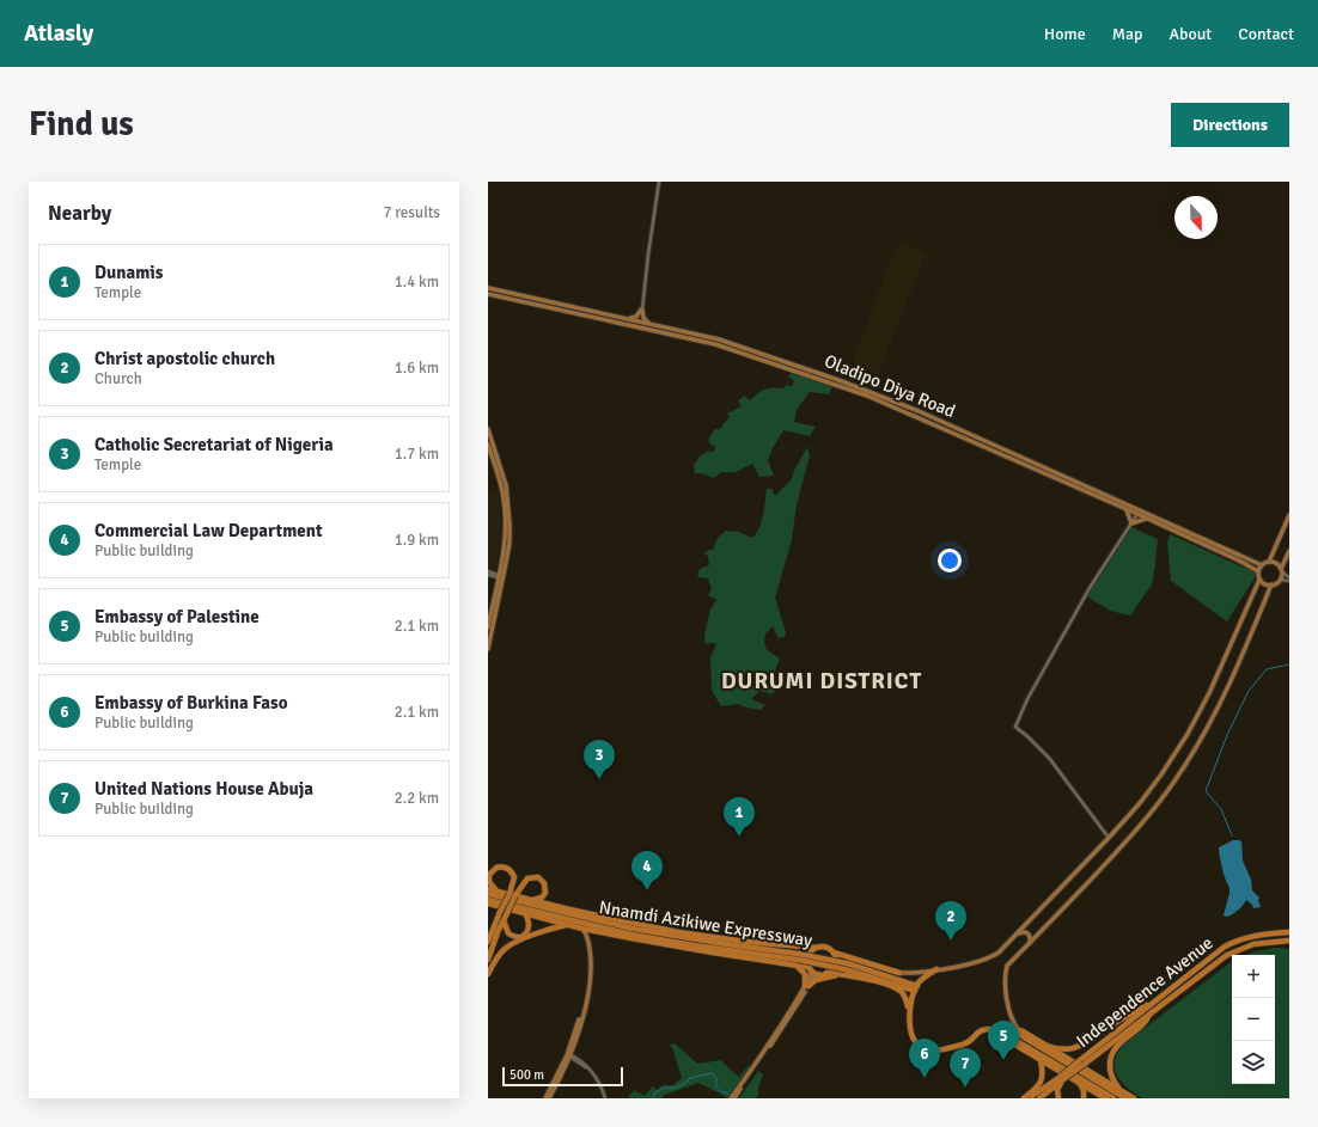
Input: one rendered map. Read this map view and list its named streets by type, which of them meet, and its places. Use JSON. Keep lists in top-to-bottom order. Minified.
{"streets":{"highway":["Nnamdi Azikiwe Expressway","Independence Avenue"],"main road":["Oladipo Diya Road"]},"districts":["DURUMI DISTRICT"],"scale_bar":"500 m","north":"bottom","page":{"header":"Atlasly","nav":["Home","Map","About","Contact"],"buttons":"Directions","title":"Find us","heading":["Nearby","7 results"],"list":[{"mark":"1","name":"Dunamis","note":"Temple","value":"1.4 km"},{"mark":"2","name":"Christ apostolic church","note":"Church","value":"1.6 km"},{"mark":"3","name":"Catholic Secretariat of Nigeria","note":"Temple","value":"1.7 km"},{"mark":"4","name":"Commercial Law Department","note":"Public building","value":"1.9 km"},{"mark":"5","name":"Embassy of Palestine","note":"Public building","value":"2.1 km"},{"mark":"6","name":"Embassy of Burkina Faso","note":"Public building","value":"2.1 km"},{"mark":"7","name":"United Nations House Abuja","note":"Public building","value":"2.2 km"}],"pins":["3","1","4","2","5","6","7"],"map_buttons":["+","−"],"scale":"500 m"}}
